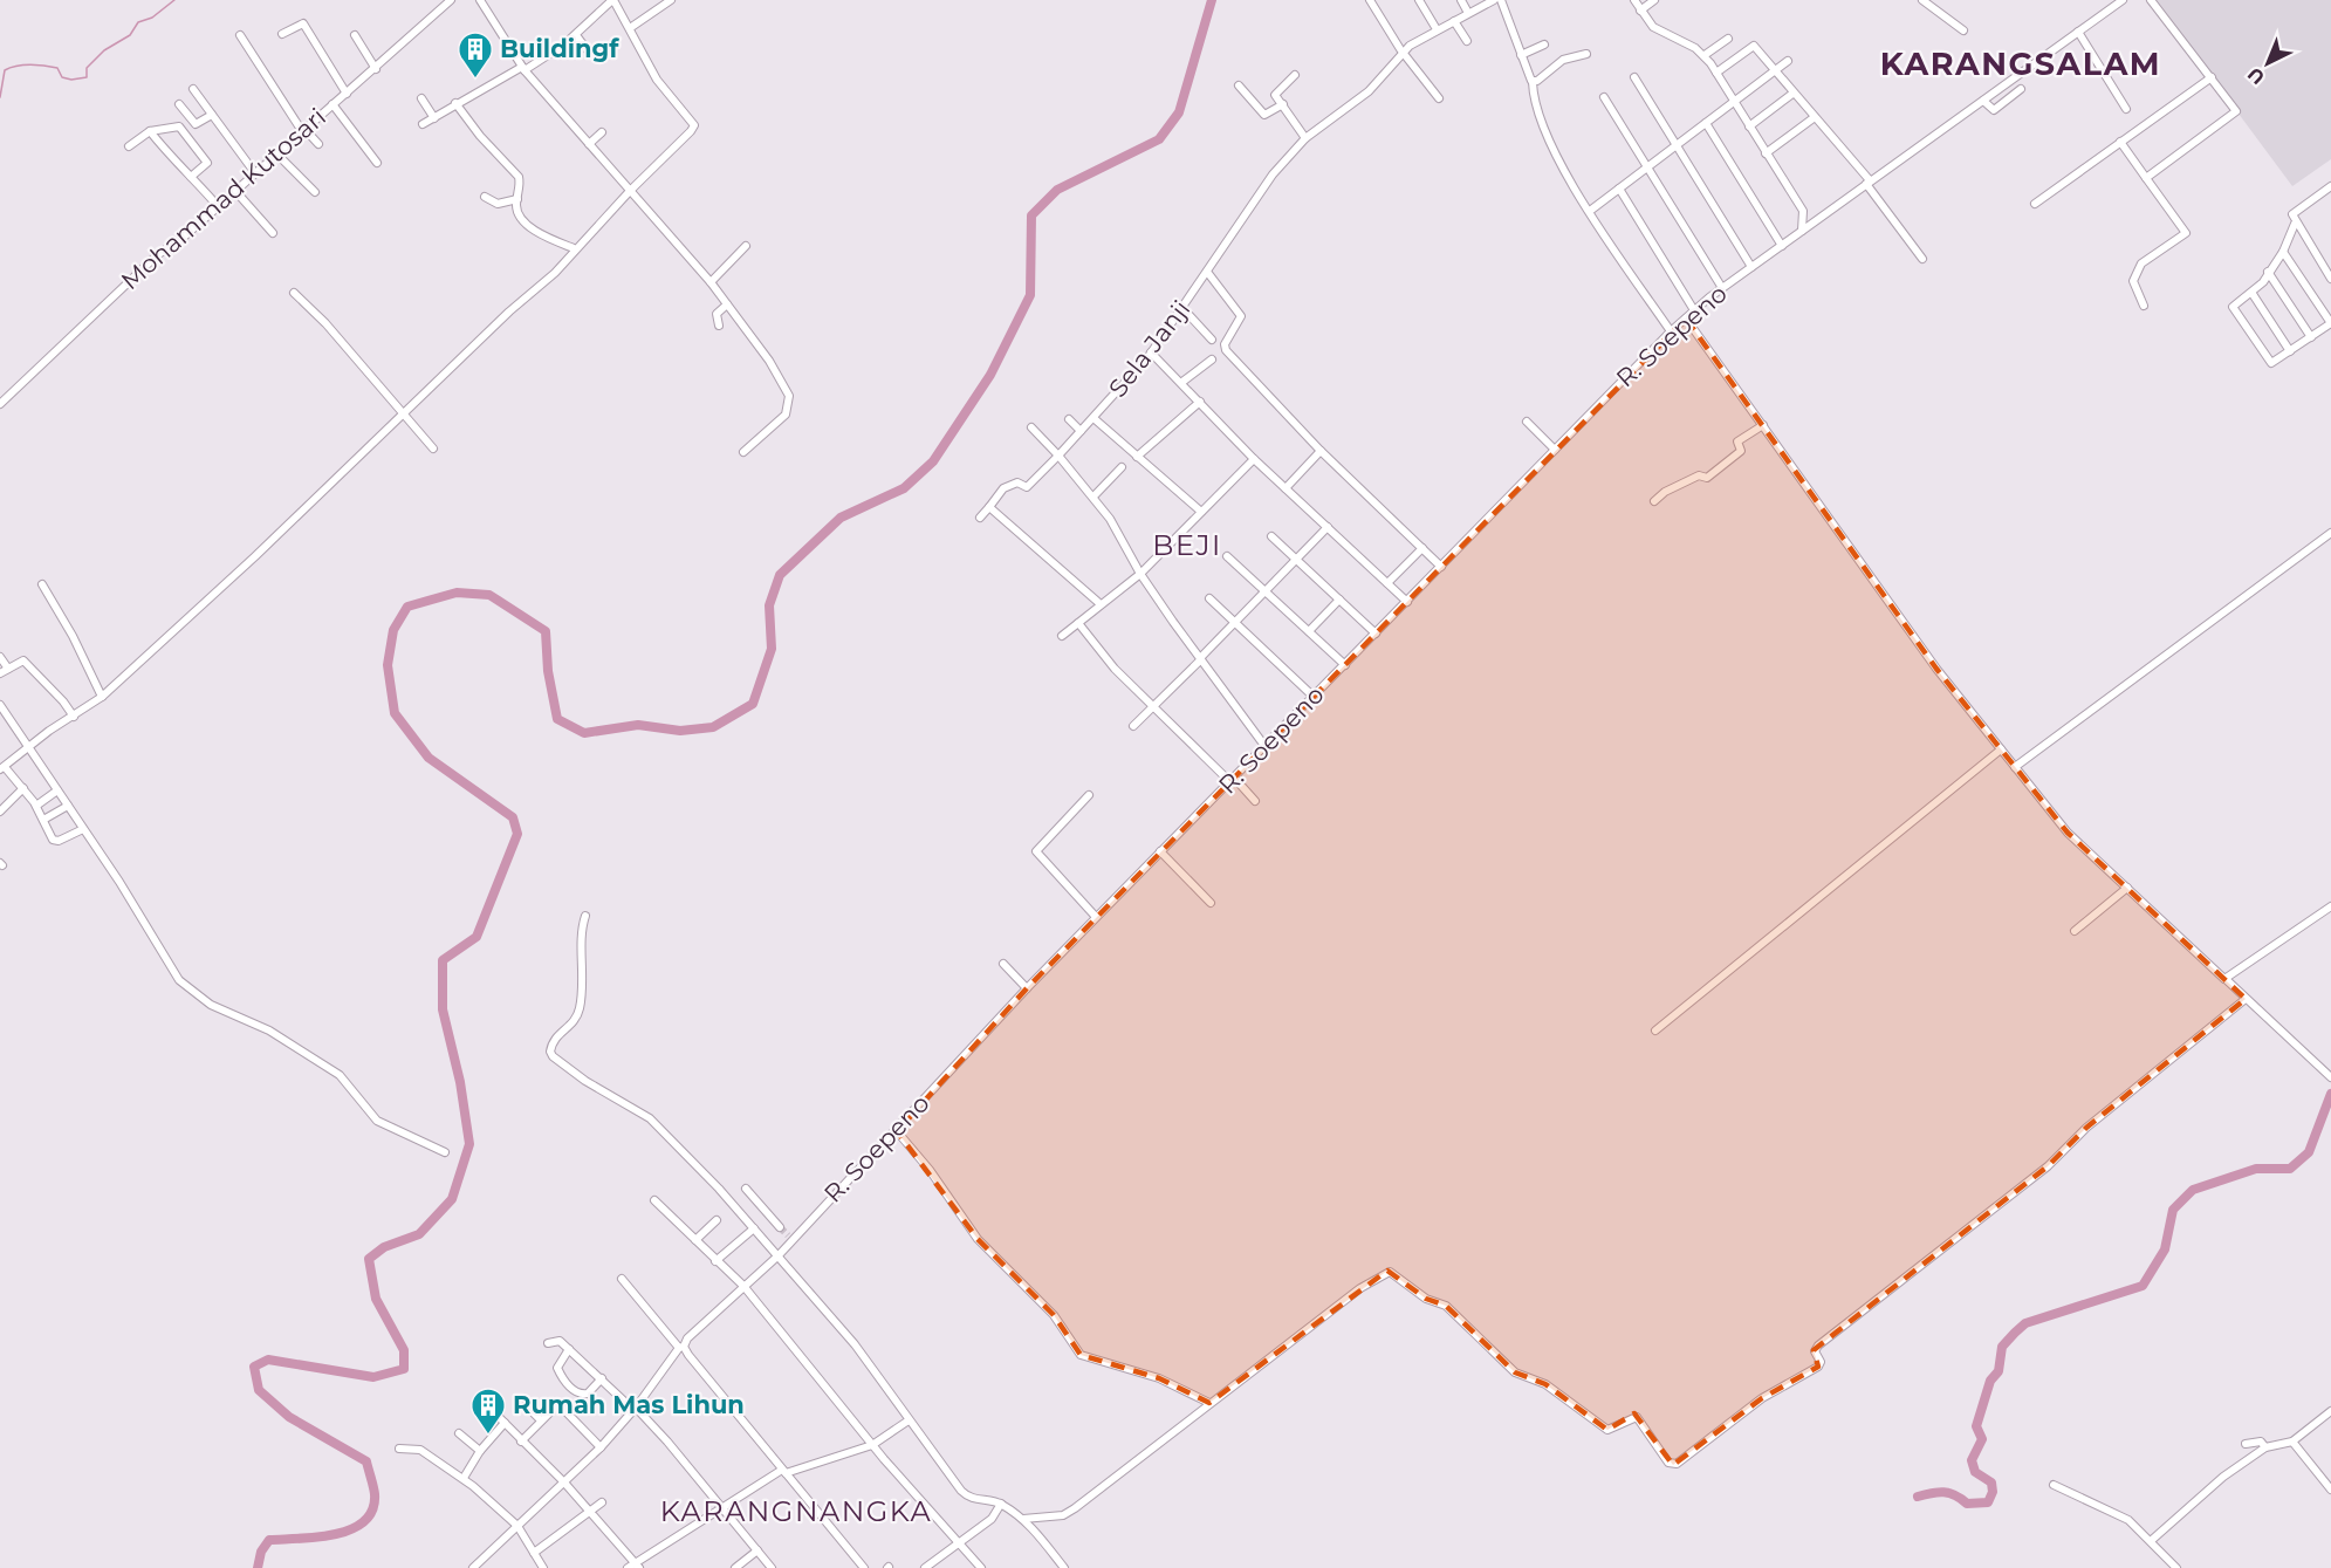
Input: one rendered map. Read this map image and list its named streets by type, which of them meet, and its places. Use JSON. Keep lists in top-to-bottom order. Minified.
{"streets":{"street":["Mohammad Kutosari","R. Soepeno","Sela Janji"]},"districts":["KARANGSALAM","BEJI","KARANGNANGKA"],"places":{"building":["Buildingf","Rumah Mas Lihun"]},"north":"bottom left"}
